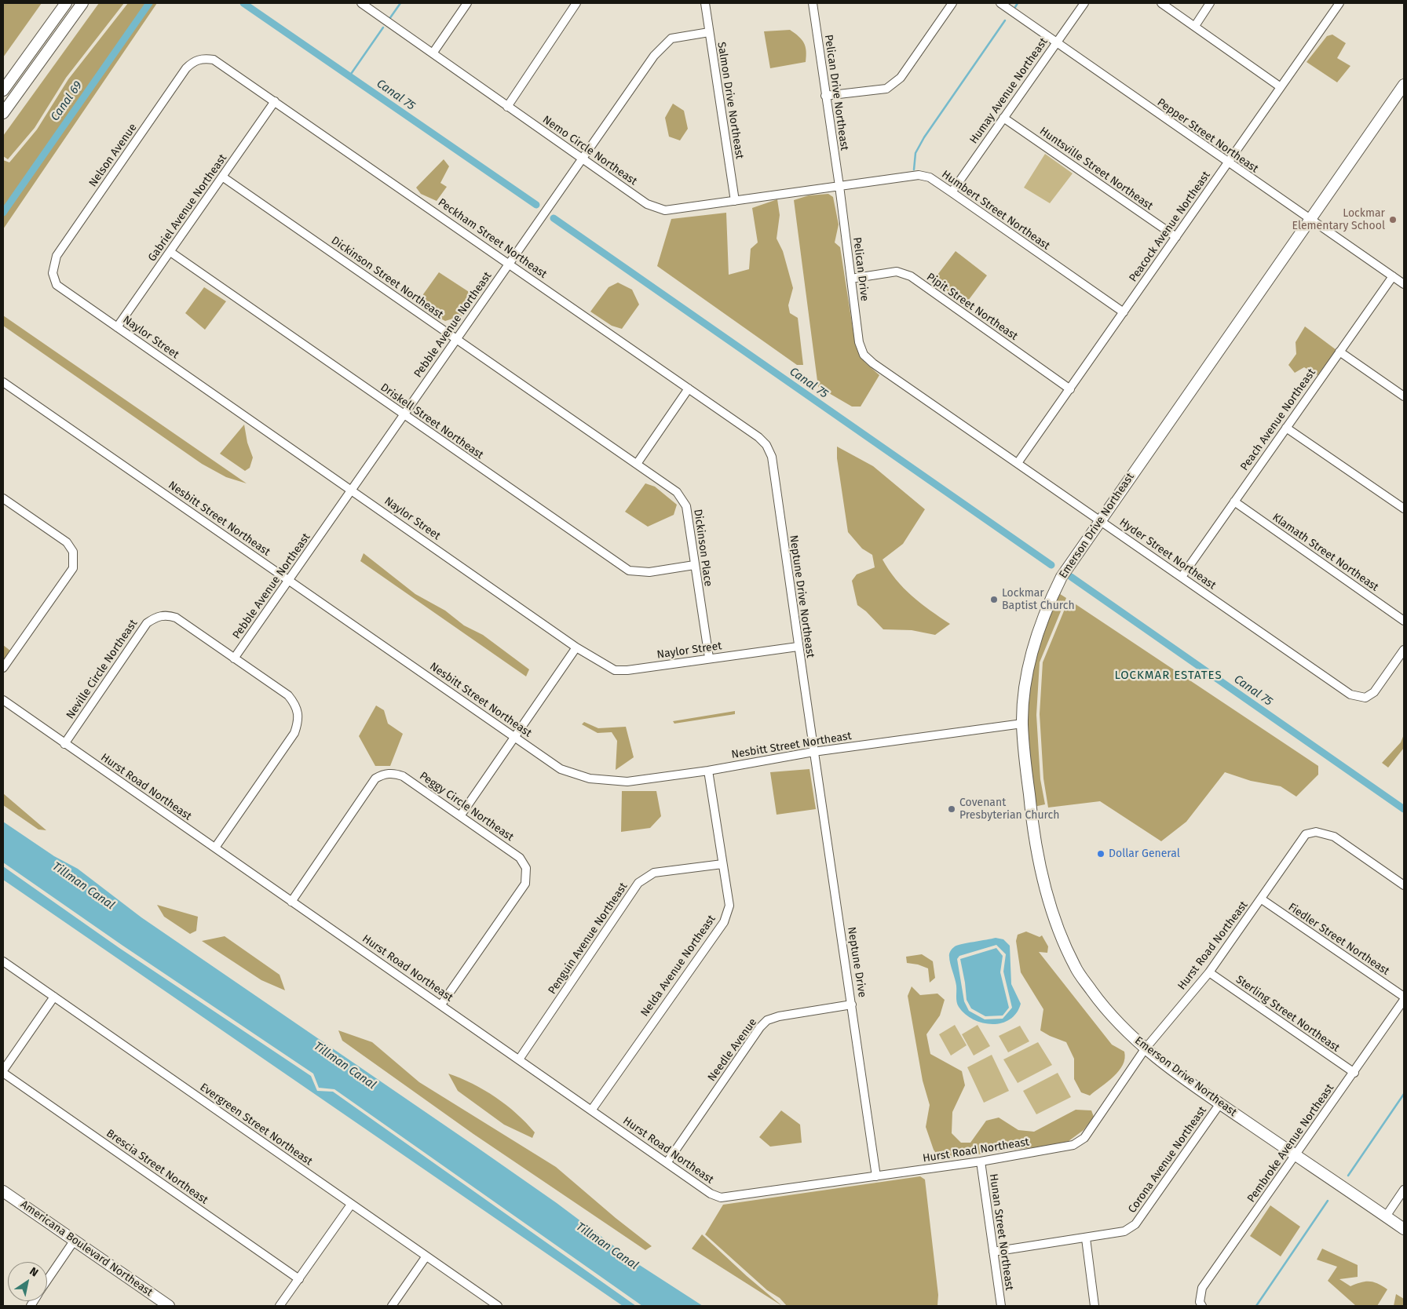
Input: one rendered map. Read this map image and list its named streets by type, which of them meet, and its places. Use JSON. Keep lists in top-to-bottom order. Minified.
{"streets":{"street":["Humay Avenue Northeast","Pelican Drive Northeast","Salmon Drive Northeast","Pepper Street Northeast","Nemo Circle Northeast","Nelson Avenue","Huntsville Street Northeast","Gabriel Avenue Northeast","Humbert Street Northeast","Peacock Avenue Northeast","Peckham Street Northeast","Pelican Drive","Dickinson Street Northeast","Pipit Street Northeast","Pebble Avenue Northeast","Naylor Street","Peach Avenue Northeast","Driskell Street Northeast","Nesbitt Street Northeast","Emerson Drive Northeast","Dickinson Place","Klamath Street Northeast","Hyder Street Northeast","Neptune Drive Northeast","Neville Circle Northeast","Hurst Road Northeast","Peggy Circle Northeast","Penguin Avenue Northeast","Fiedler Street Northeast","Neptune Drive","Nelda Avenue Northeast","Sterling Street Northeast","Needle Avenue","Evergreen Street Northeast","Pembroke Avenue Northeast","Corona Avenue Northeast","Brescia Street Northeast","Hunan Street Northeast","Americana Boulevard Northeast"]},"crossings":[["Humay Avenue Northeast","Pepper Street Northeast"],["Humay Avenue Northeast","Huntsville Street Northeast"],["Humay Avenue Northeast","Humbert Street Northeast"],["Pelican Drive Northeast","Nemo Circle Northeast"],["Pelican Drive Northeast","Humbert Street Northeast"],["Pelican Drive Northeast","Pelican Drive"],["Salmon Drive Northeast","Nemo Circle Northeast"],["Salmon Drive Northeast","Pebble Avenue Northeast"],["Pepper Street Northeast","Peacock Avenue Northeast"],["Pepper Street Northeast","Peach Avenue Northeast"],["Pepper Street Northeast","Emerson Drive Northeast"],["Nemo Circle Northeast","Humbert Street Northeast"],["Nemo Circle Northeast","Pelican Drive"],["Nemo Circle Northeast","Pebble Avenue Northeast"],["Nelson Avenue","Peckham Street Northeast"],["Nelson Avenue","Naylor Street"],["Huntsville Street Northeast","Peacock Avenue Northeast"],["Gabriel Avenue Northeast","Peckham Street Northeast"],["Gabriel Avenue Northeast","Dickinson Street Northeast"],["Gabriel Avenue Northeast","Naylor Street"],["Gabriel Avenue Northeast","Driskell Street Northeast"],["Humbert Street Northeast","Peacock Avenue Northeast"],["Humbert Street Northeast","Pelican Drive"],["Peacock Avenue Northeast","Pipit Street Northeast"],["Peacock Avenue Northeast","Hyder Street Northeast"],["Peckham Street Northeast","Pebble Avenue Northeast"],["Peckham Street Northeast","Neptune Drive Northeast"],["Pelican Drive","Pipit Street Northeast"],["Pelican Drive","Hyder Street Northeast"],["Dickinson Street Northeast","Pebble Avenue Northeast"],["Dickinson Street Northeast","Dickinson Place"],["Pebble Avenue Northeast","Naylor Street"],["Pebble Avenue Northeast","Driskell Street Northeast"],["Pebble Avenue Northeast","Nesbitt Street Northeast"],["Pebble Avenue Northeast","Neville Circle Northeast"],["Naylor Street","Dickinson Place"],["Naylor Street","Neptune Drive Northeast"],["Peach Avenue Northeast","Klamath Street Northeast"],["Peach Avenue Northeast","Hyder Street Northeast"],["Driskell Street Northeast","Dickinson Place"],["Nesbitt Street Northeast","Emerson Drive Northeast"],["Nesbitt Street Northeast","Neptune Drive Northeast"],["Nesbitt Street Northeast","Neptune Drive"],["Nesbitt Street Northeast","Nelda Avenue Northeast"],["Emerson Drive Northeast","Hyder Street Northeast"],["Emerson Drive Northeast","Hurst Road Northeast"],["Emerson Drive Northeast","Pembroke Avenue Northeast"],["Emerson Drive Northeast","Corona Avenue Northeast"],["Neptune Drive Northeast","Neptune Drive"],["Neville Circle Northeast","Hurst Road Northeast"],["Hurst Road Northeast","Peggy Circle Northeast"],["Hurst Road Northeast","Penguin Avenue Northeast"],["Hurst Road Northeast","Fiedler Street Northeast"],["Hurst Road Northeast","Neptune Drive"],["Hurst Road Northeast","Nelda Avenue Northeast"],["Hurst Road Northeast","Sterling Street Northeast"],["Hurst Road Northeast","Needle Avenue"],["Hurst Road Northeast","Hunan Street Northeast"],["Penguin Avenue Northeast","Nelda Avenue Northeast"],["Neptune Drive","Needle Avenue"],["Sterling Street Northeast","Pembroke Avenue Northeast"],["Corona Avenue Northeast","Hunan Street Northeast"]],"districts":["LOCKMAR ESTATES"],"water":["Canal 75","Canal 69","Tillman Canal"],"places":["Lockmar Elementary School","Lockmar Baptist Church","Covenant Presbyterian Church","Dollar General"],"north":"top right"}
